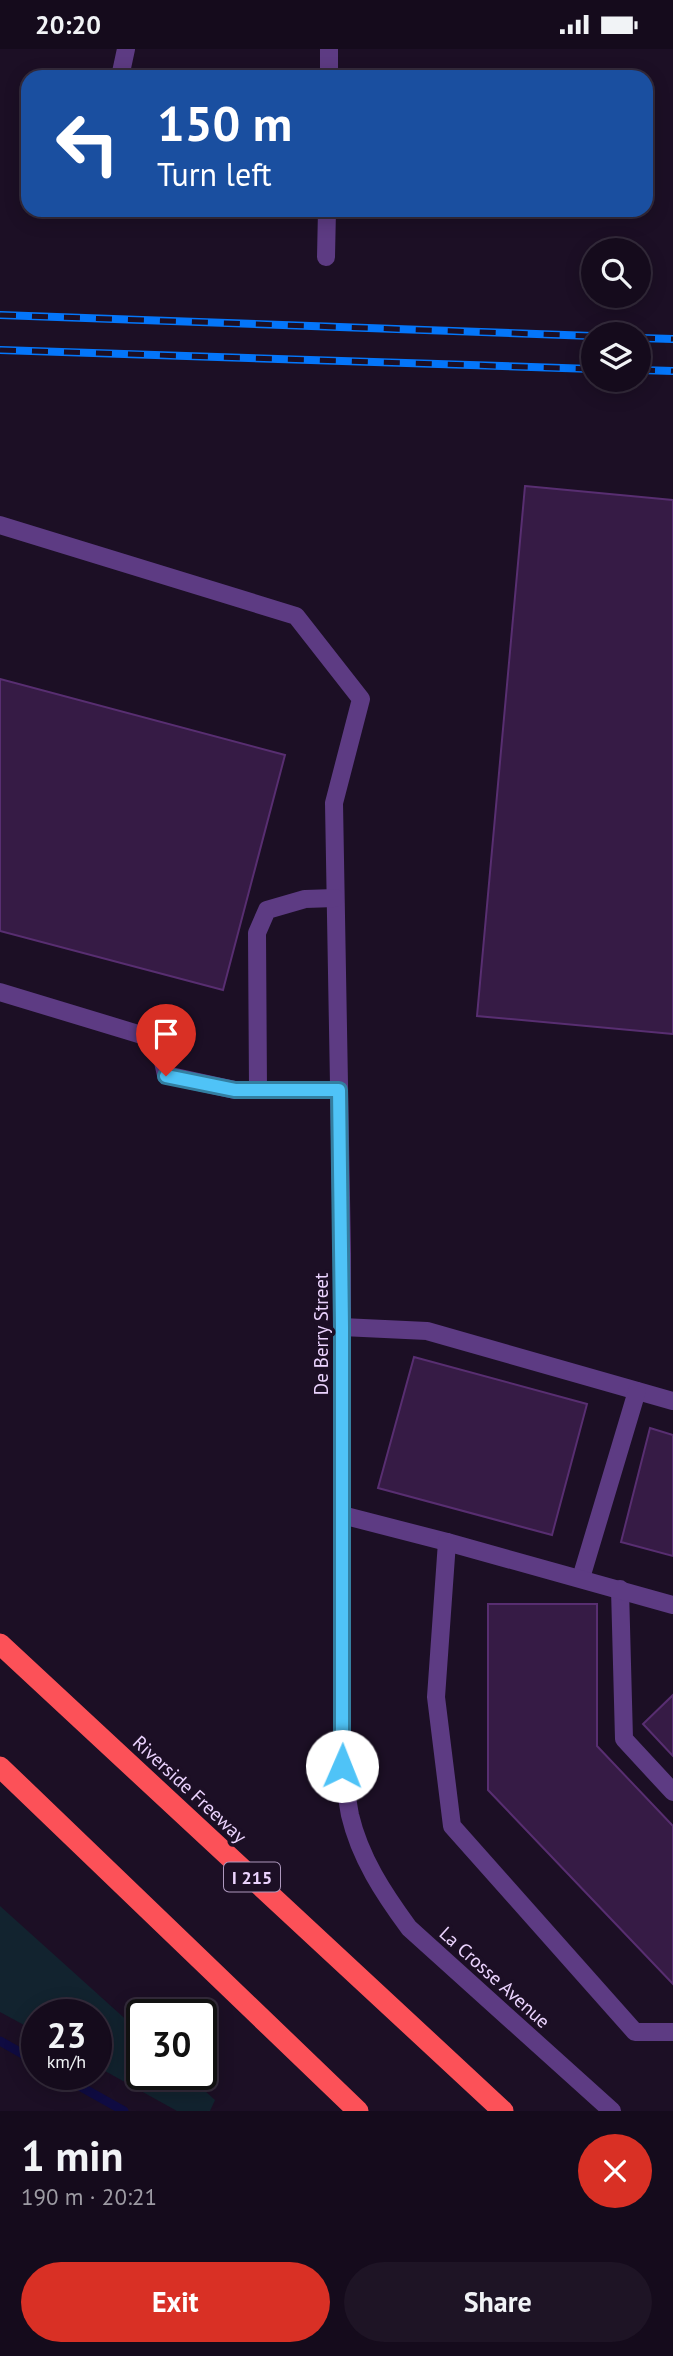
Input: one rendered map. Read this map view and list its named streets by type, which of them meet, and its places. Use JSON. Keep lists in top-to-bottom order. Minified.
{"streets":{"highway":["Riverside Freeway","I 215"],"street":["De Berry Street","La Crosse Avenue"]},"crossings":[["De Berry Street","La Crosse Avenue"]],"page":{"status":"20:20","turn":["150 m","Turn left"],"speed":"23 km/h","limit":"30","heading":["1 min","190 m · 20:21"],"buttons":["Exit","Share"]}}
